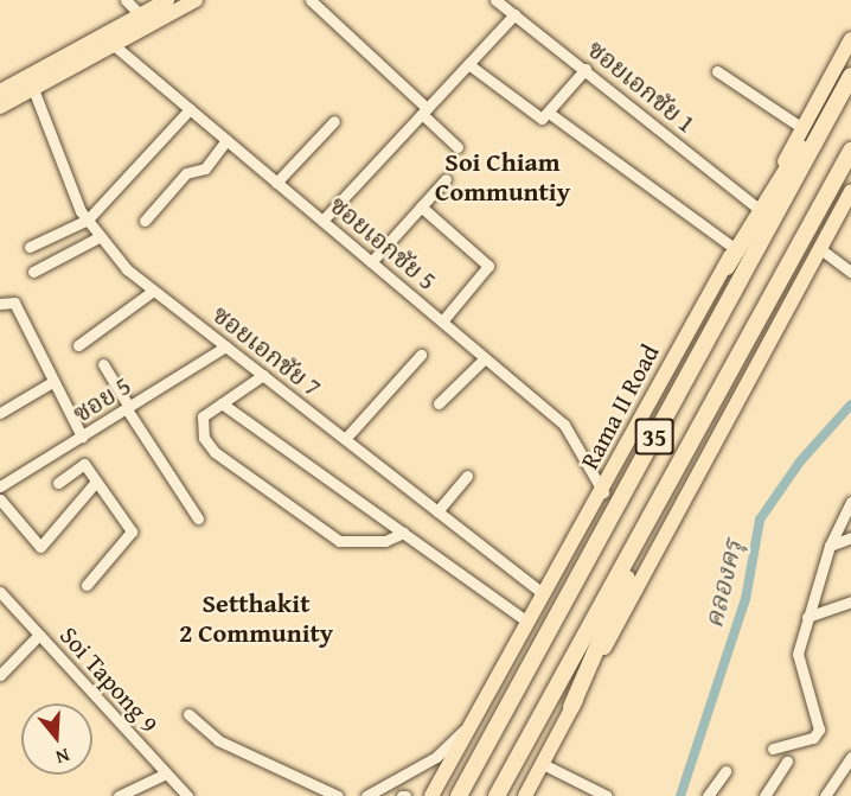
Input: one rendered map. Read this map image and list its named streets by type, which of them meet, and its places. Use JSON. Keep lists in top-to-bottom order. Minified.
{"streets":{"highway":["Rama II Road","35"],"street":["ซอยเอกชัย 1","ซอยเอกชัย 5","ซอยเอกชัย 7","ซอย 5","Soi Tapong 9"]},"crossings":[["ซอยเอกชัย 1","Rama II Road"],["ซอยเอกชัย 5","Rama II Road"],["ซอยเอกชัย 7","ซอย 5"],["ซอยเอกชัย 7","Rama II Road"]],"districts":["Soi Chiam Communtiy","Setthakit 2 Community"],"water":["คลองครุ"],"north":"bottom"}
